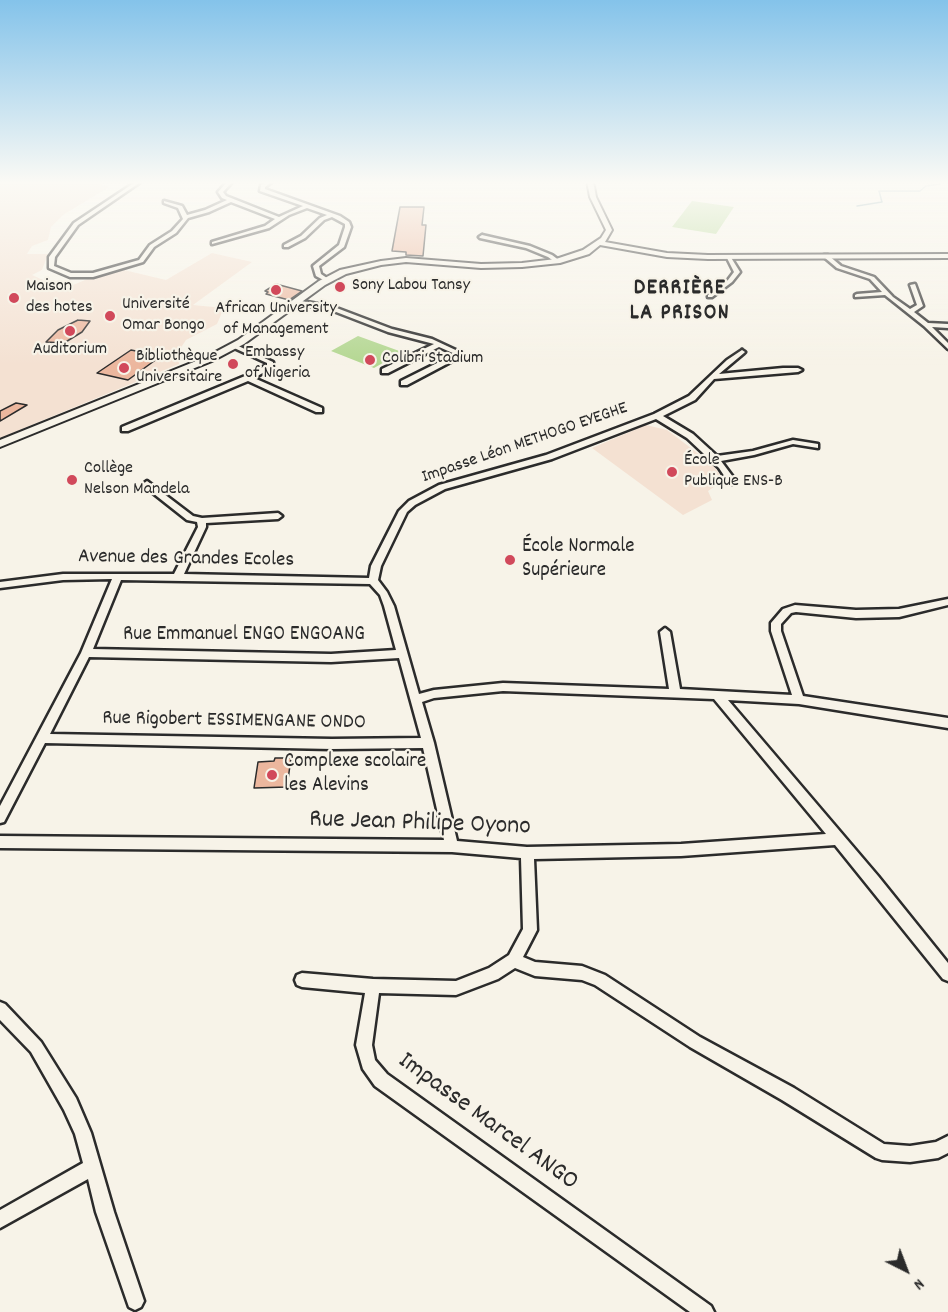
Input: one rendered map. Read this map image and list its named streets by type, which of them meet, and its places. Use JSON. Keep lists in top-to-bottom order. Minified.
{"streets":{"street":["Impasse Léon METHOGO EYEGHE","Avenue des Grandes Ecoles","Rue Emmanuel ENGO ENGOANG","Rue Rigobert ESSIMENGANE ONDO","Rue Jean Philipe Oyono","Impasse Marcel ANGO"]},"crossings":[["Impasse Léon METHOGO EYEGHE","Avenue des Grandes Ecoles"]],"districts":["DERRIÈRE LA PRISON"],"places":["Sony Labou Tansy","African University of Management","Maison des hotes","Université Omar Bongo","Auditorium","Colibri Stadium","Embassy of Nigeria","Bibliothèque Universitaire","École Publique ENS-B","Collège Nelson Mandela","École Normale Supérieure","Complexe scolaire les Alevins"],"north":"bottom right"}
